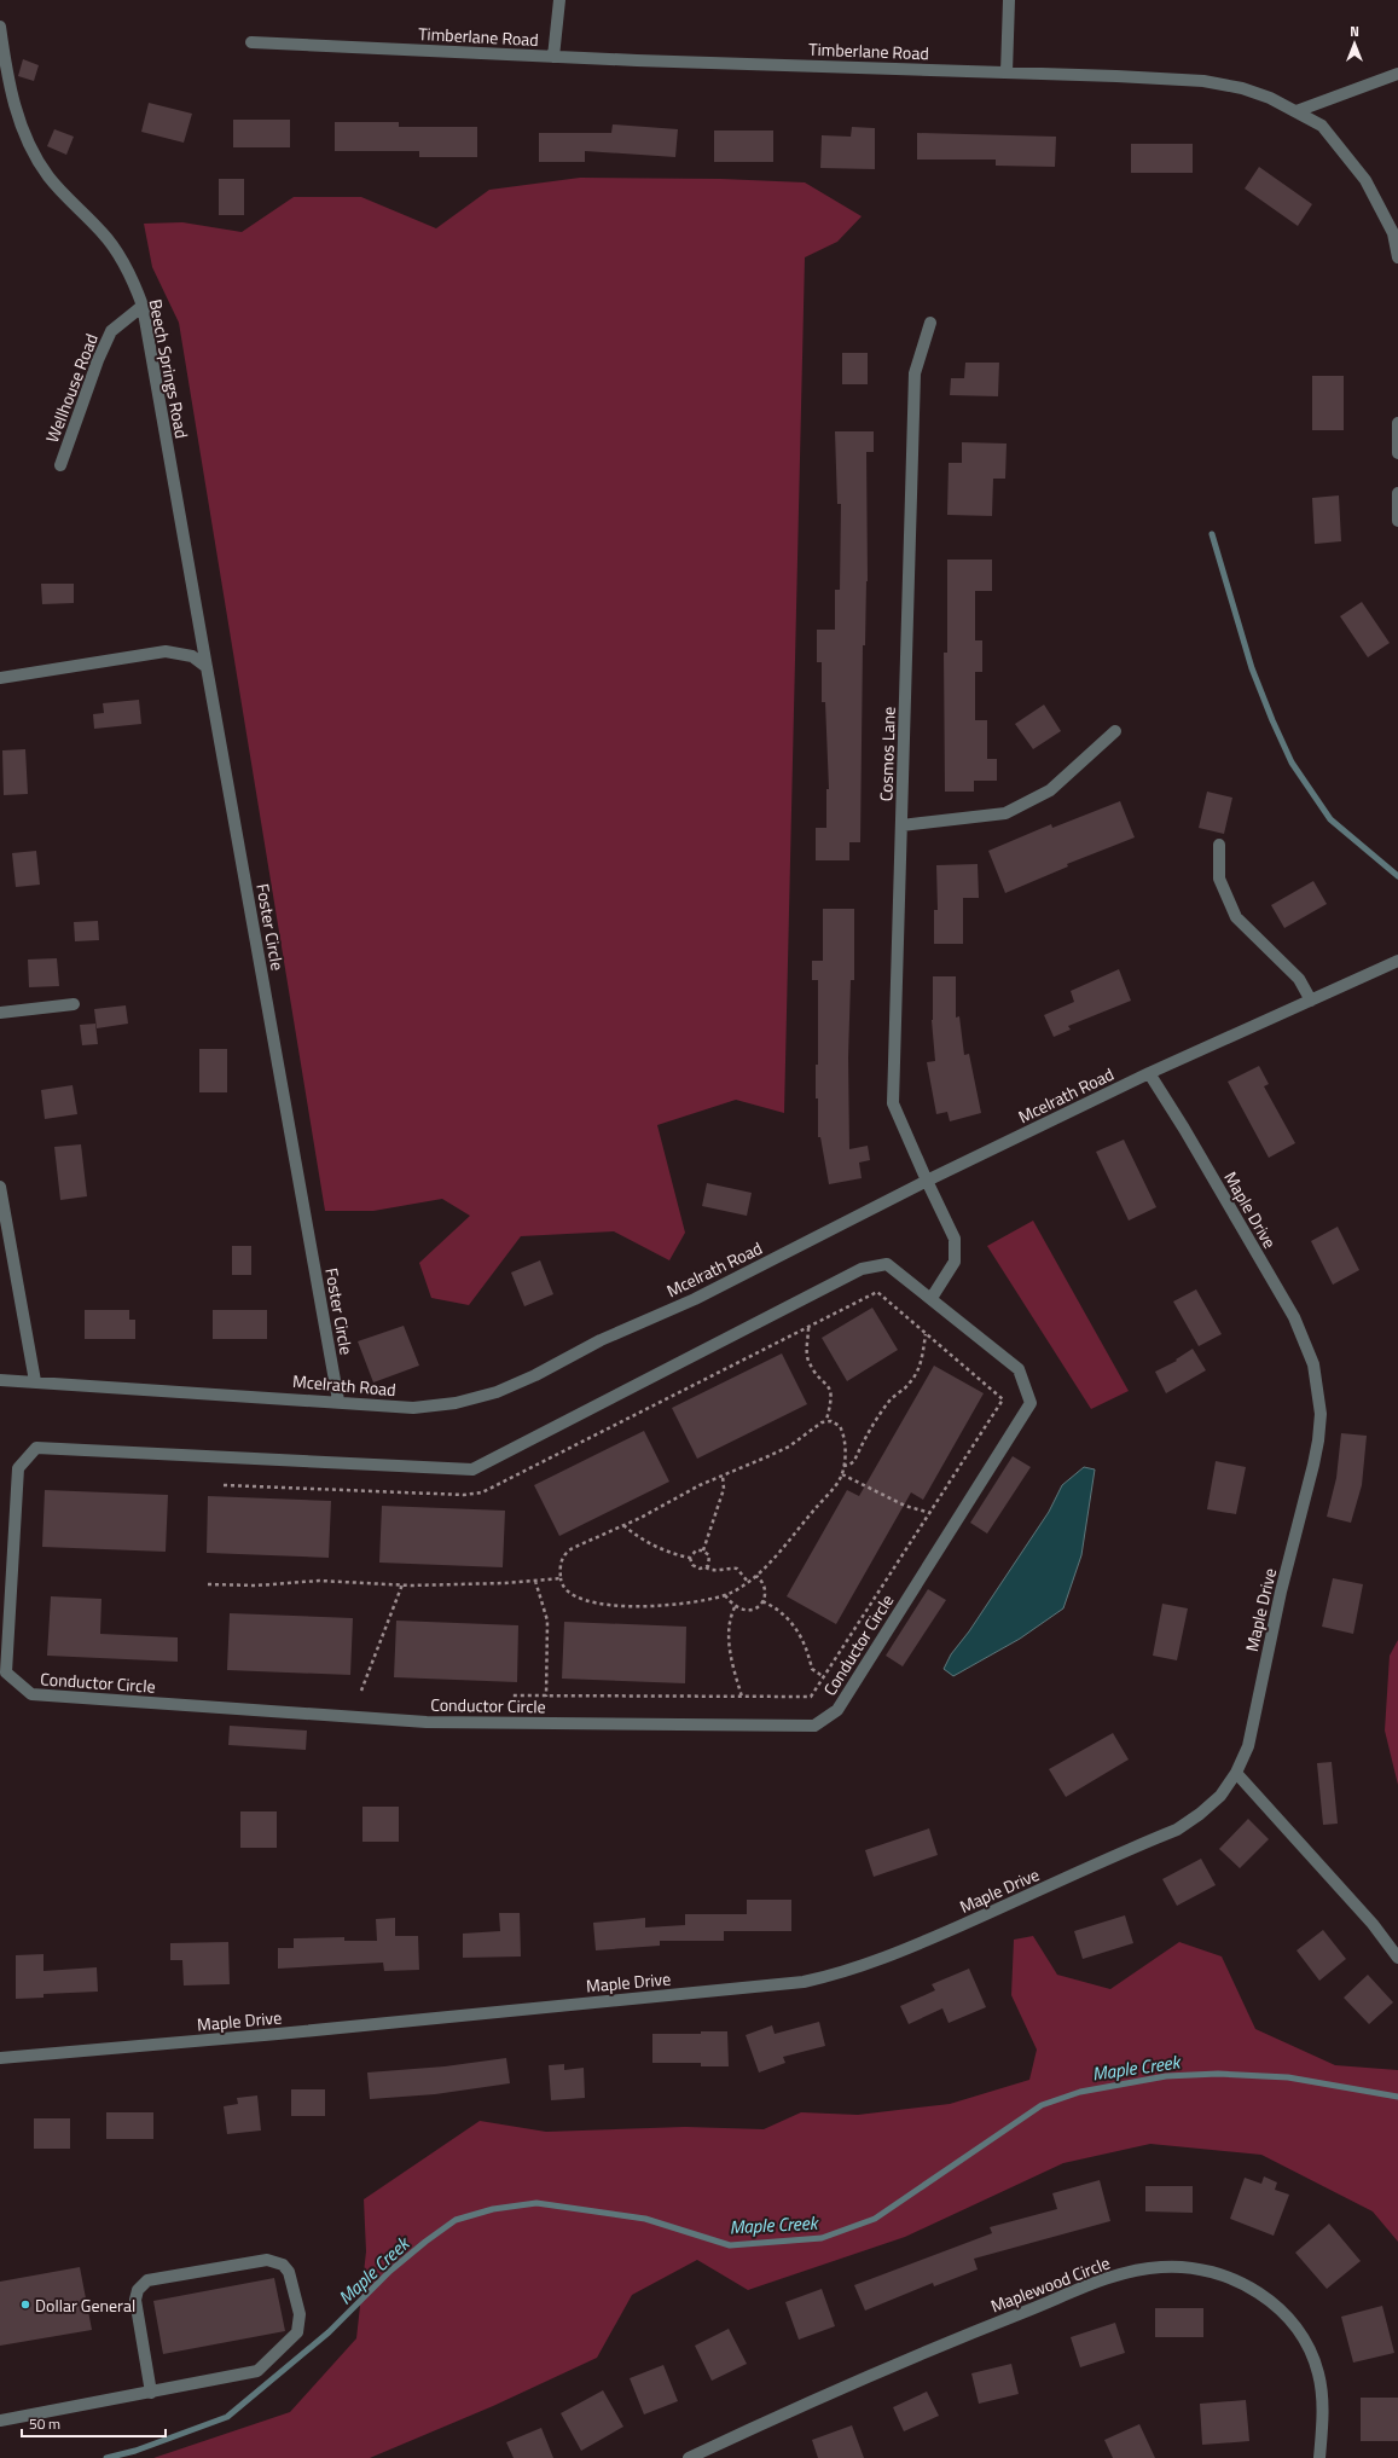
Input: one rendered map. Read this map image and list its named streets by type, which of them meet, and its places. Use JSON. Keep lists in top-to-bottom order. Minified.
{"streets":{"street":["Timberlane Road","Beech Springs Road","Wellhouse Road","Cosmos Lane","Foster Circle","Mcelrath Road","Maple Drive","Conductor Circle","Maplewood Circle"]},"crossings":[["Beech Springs Road","Wellhouse Road"],["Beech Springs Road","Foster Circle"],["Cosmos Lane","Mcelrath Road"],["Foster Circle","Mcelrath Road"],["Mcelrath Road","Maple Drive"]],"water":["Maple Creek"],"places":["Dollar General"],"scale_bar":"50 m","north":"top"}
